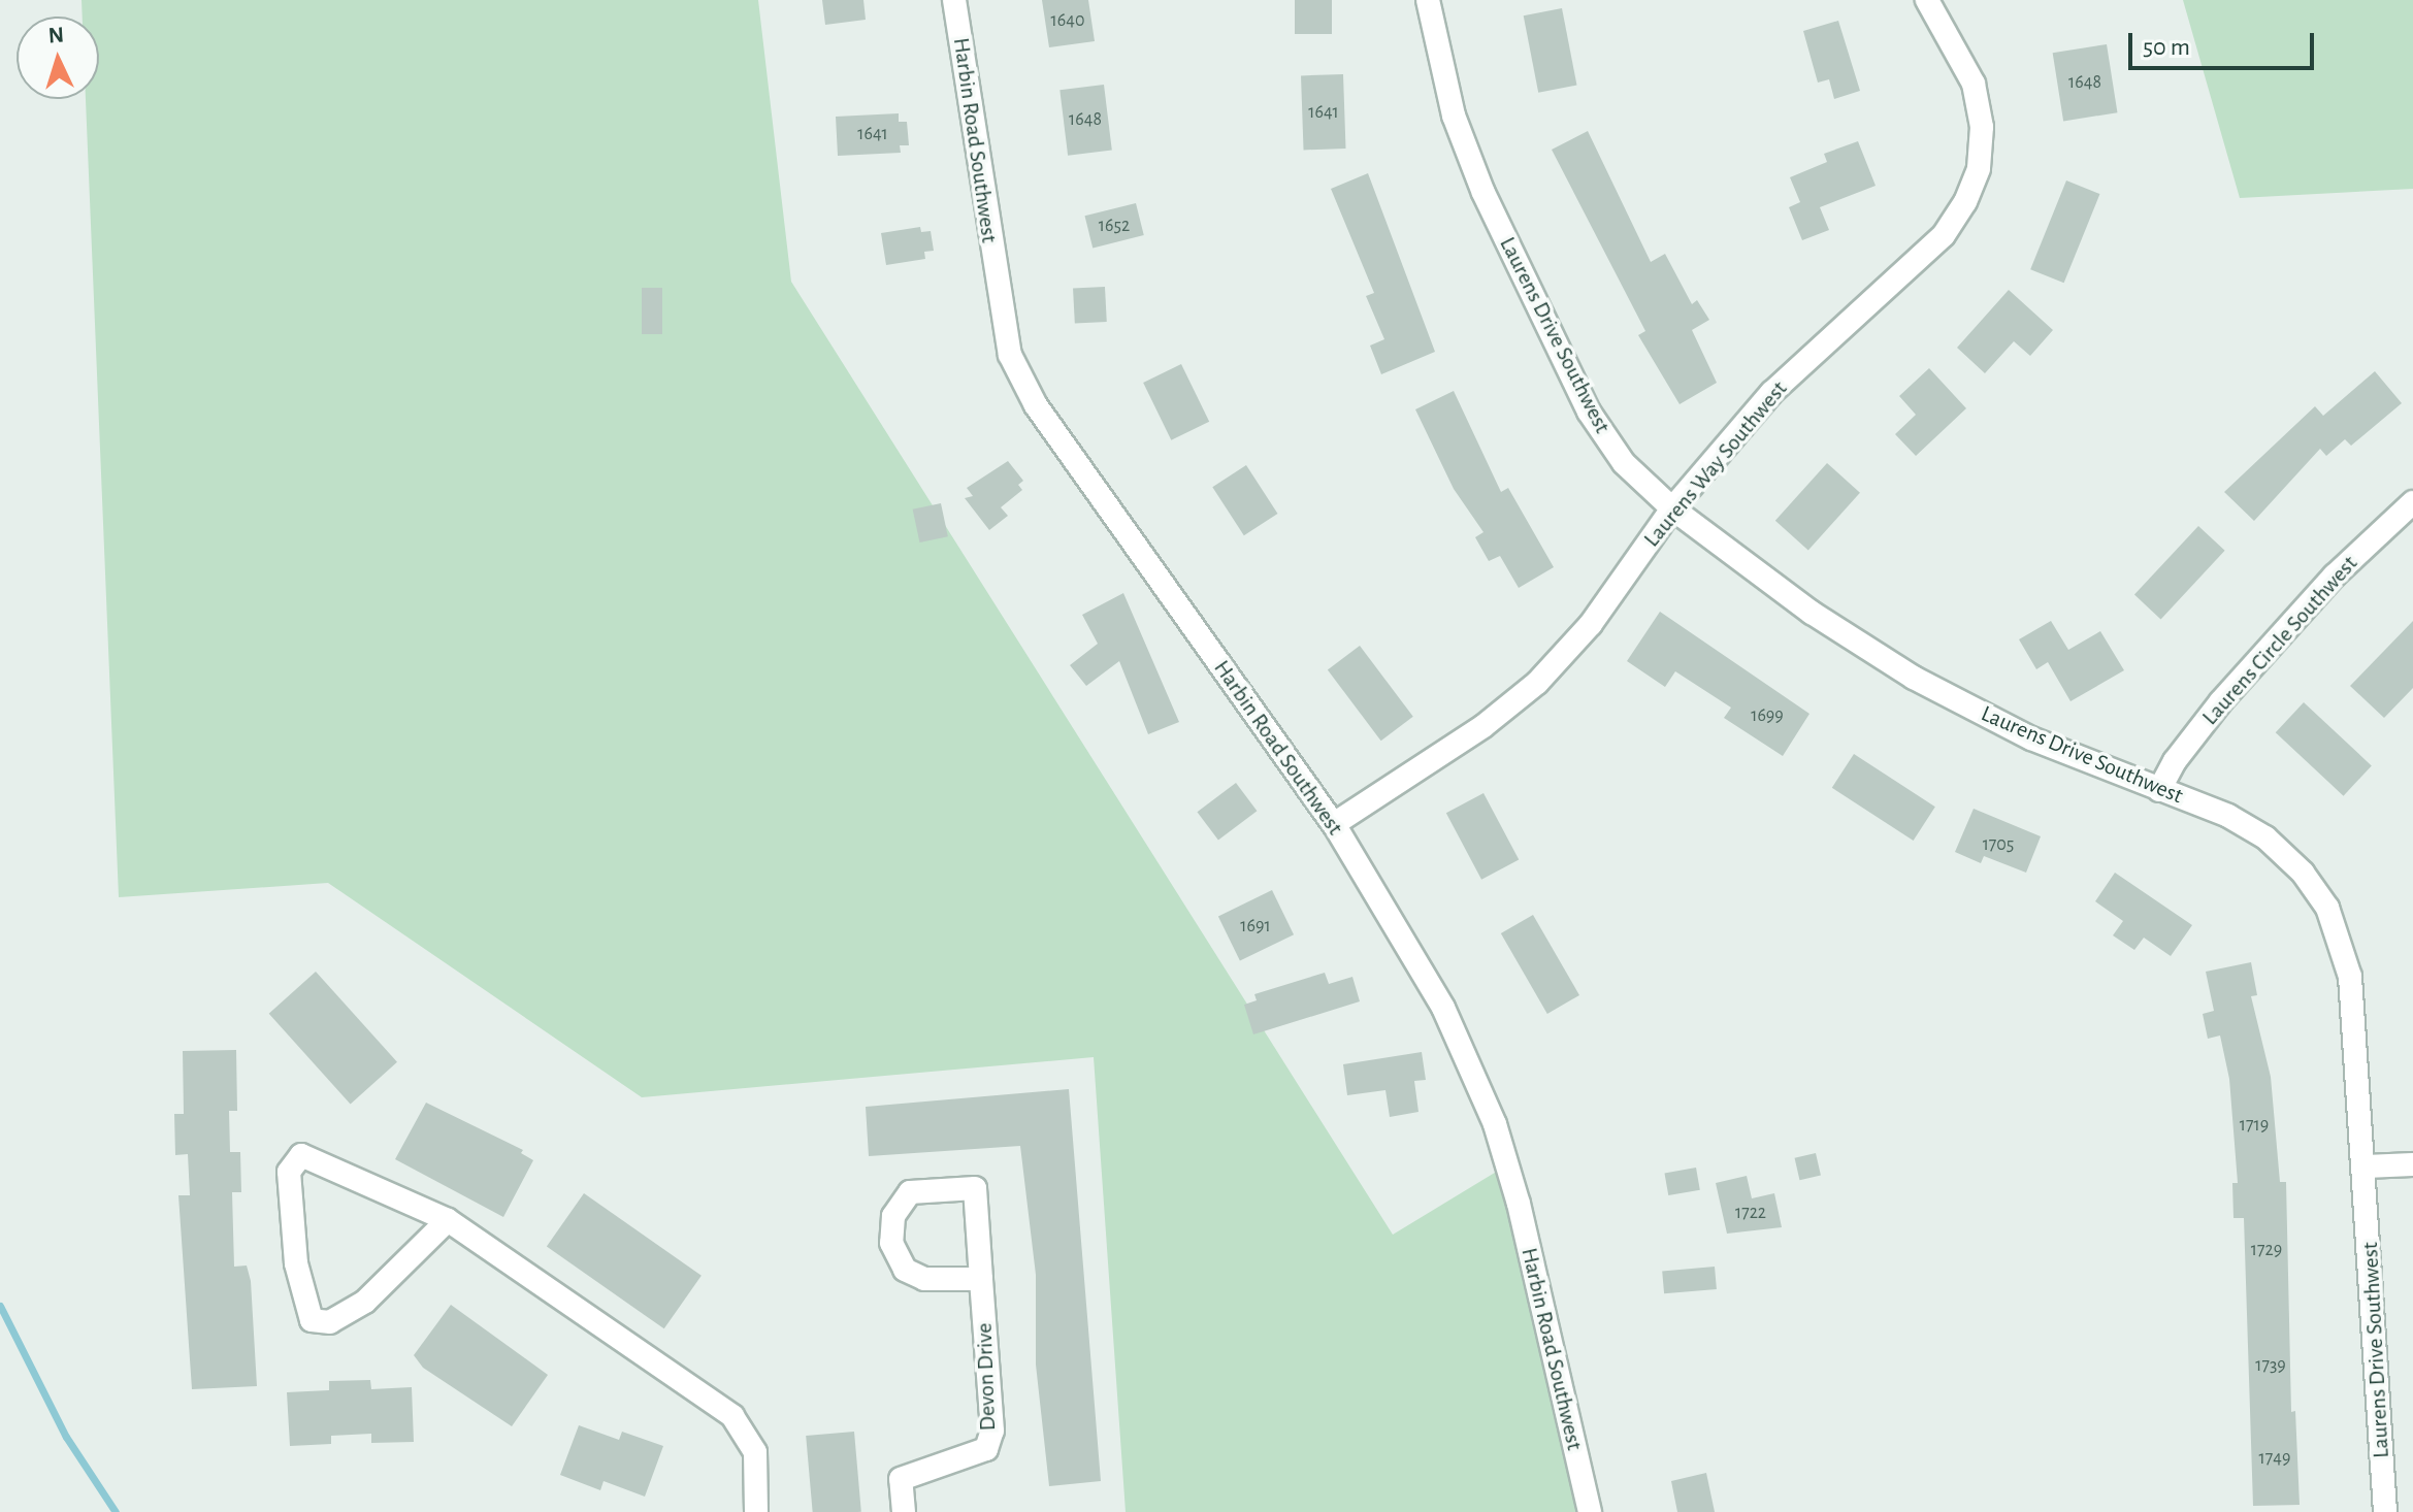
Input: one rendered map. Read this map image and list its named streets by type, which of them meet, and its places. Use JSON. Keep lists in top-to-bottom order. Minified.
{"streets":{"street":["Harbin Road Southwest","Laurens Drive Southwest","Laurens Way Southwest","Laurens Circle Southwest","Devon Drive"]},"crossings":[["Harbin Road Southwest","Laurens Way Southwest"],["Laurens Drive Southwest","Laurens Way Southwest"],["Laurens Drive Southwest","Laurens Circle Southwest"]],"house_numbers":["1640","1648","1641","1648","1641","1652","1699","1705","1691","1719","1722","1729","1739","1749"],"scale_bar":"50 m","north":"top"}
